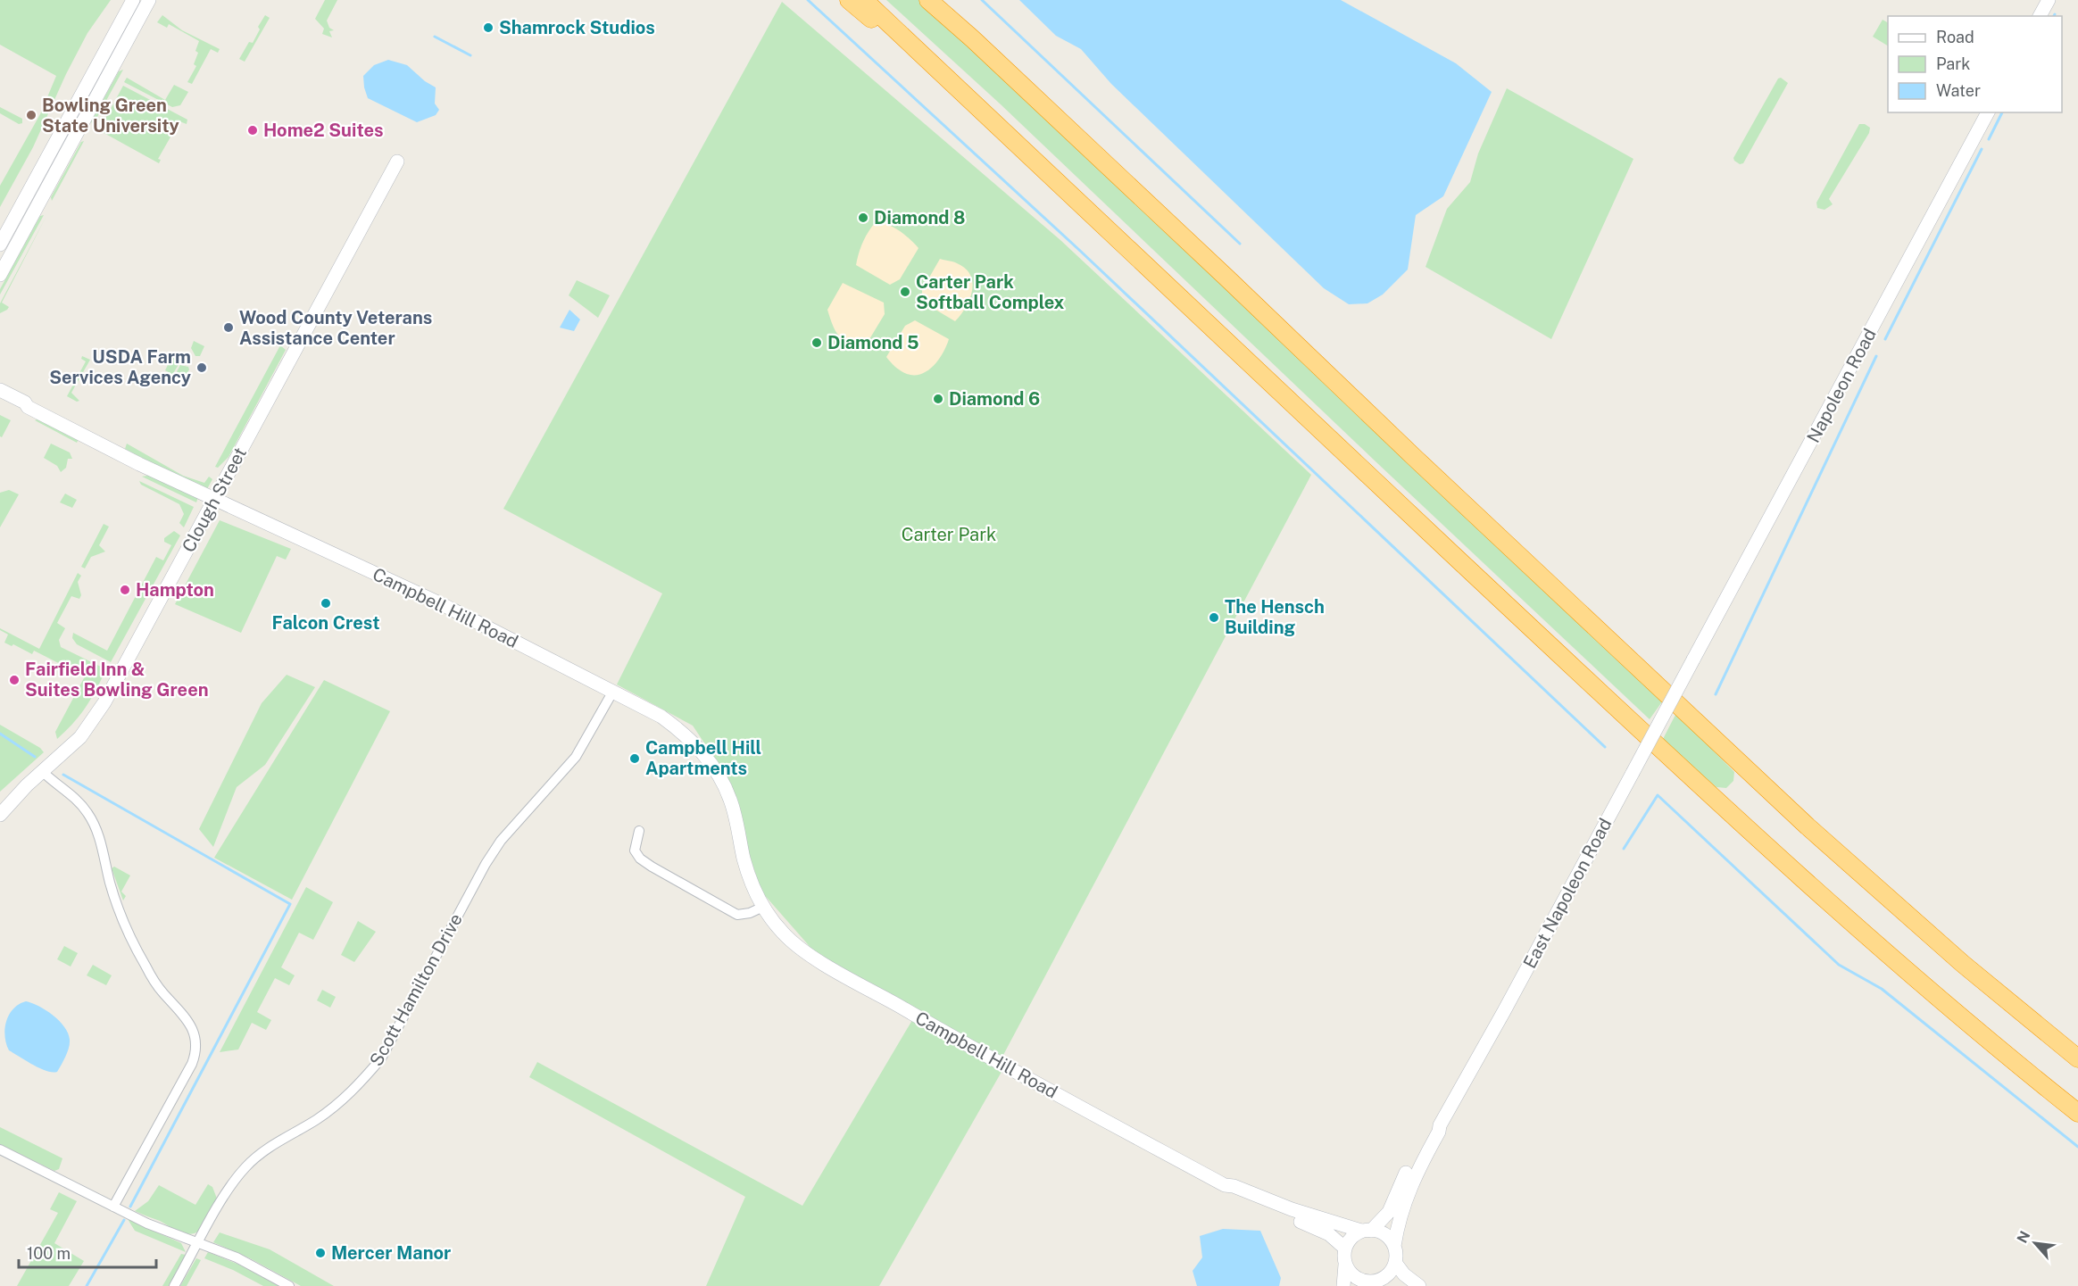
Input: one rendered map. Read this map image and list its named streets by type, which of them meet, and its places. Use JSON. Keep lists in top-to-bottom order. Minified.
{"streets":{"main road":["Napoleon Road","Clough Street","Campbell Hill Road","East Napoleon Road"],"street":["Scott Hamilton Drive"]},"crossings":[["Napoleon Road","East Napoleon Road"],["Clough Street","Campbell Hill Road"],["Campbell Hill Road","East Napoleon Road"],["Campbell Hill Road","Scott Hamilton Drive"]],"parks":["Carter Park"],"places":["Shamrock Studios","Bowling Green State University","Home2 Suites","Diamond 8","Carter Park Softball Complex","Wood County Veterans Assistance Center","Diamond 5","USDA Farm Services Agency","Diamond 6","Hampton","Falcon Crest","The Hensch Building","Fairfield Inn & Suites Bowling Green","Campbell Hill Apartments","Mercer Manor"],"legend":["Road","Park","Water"],"scale_bar":"100 m","north":"top left"}
